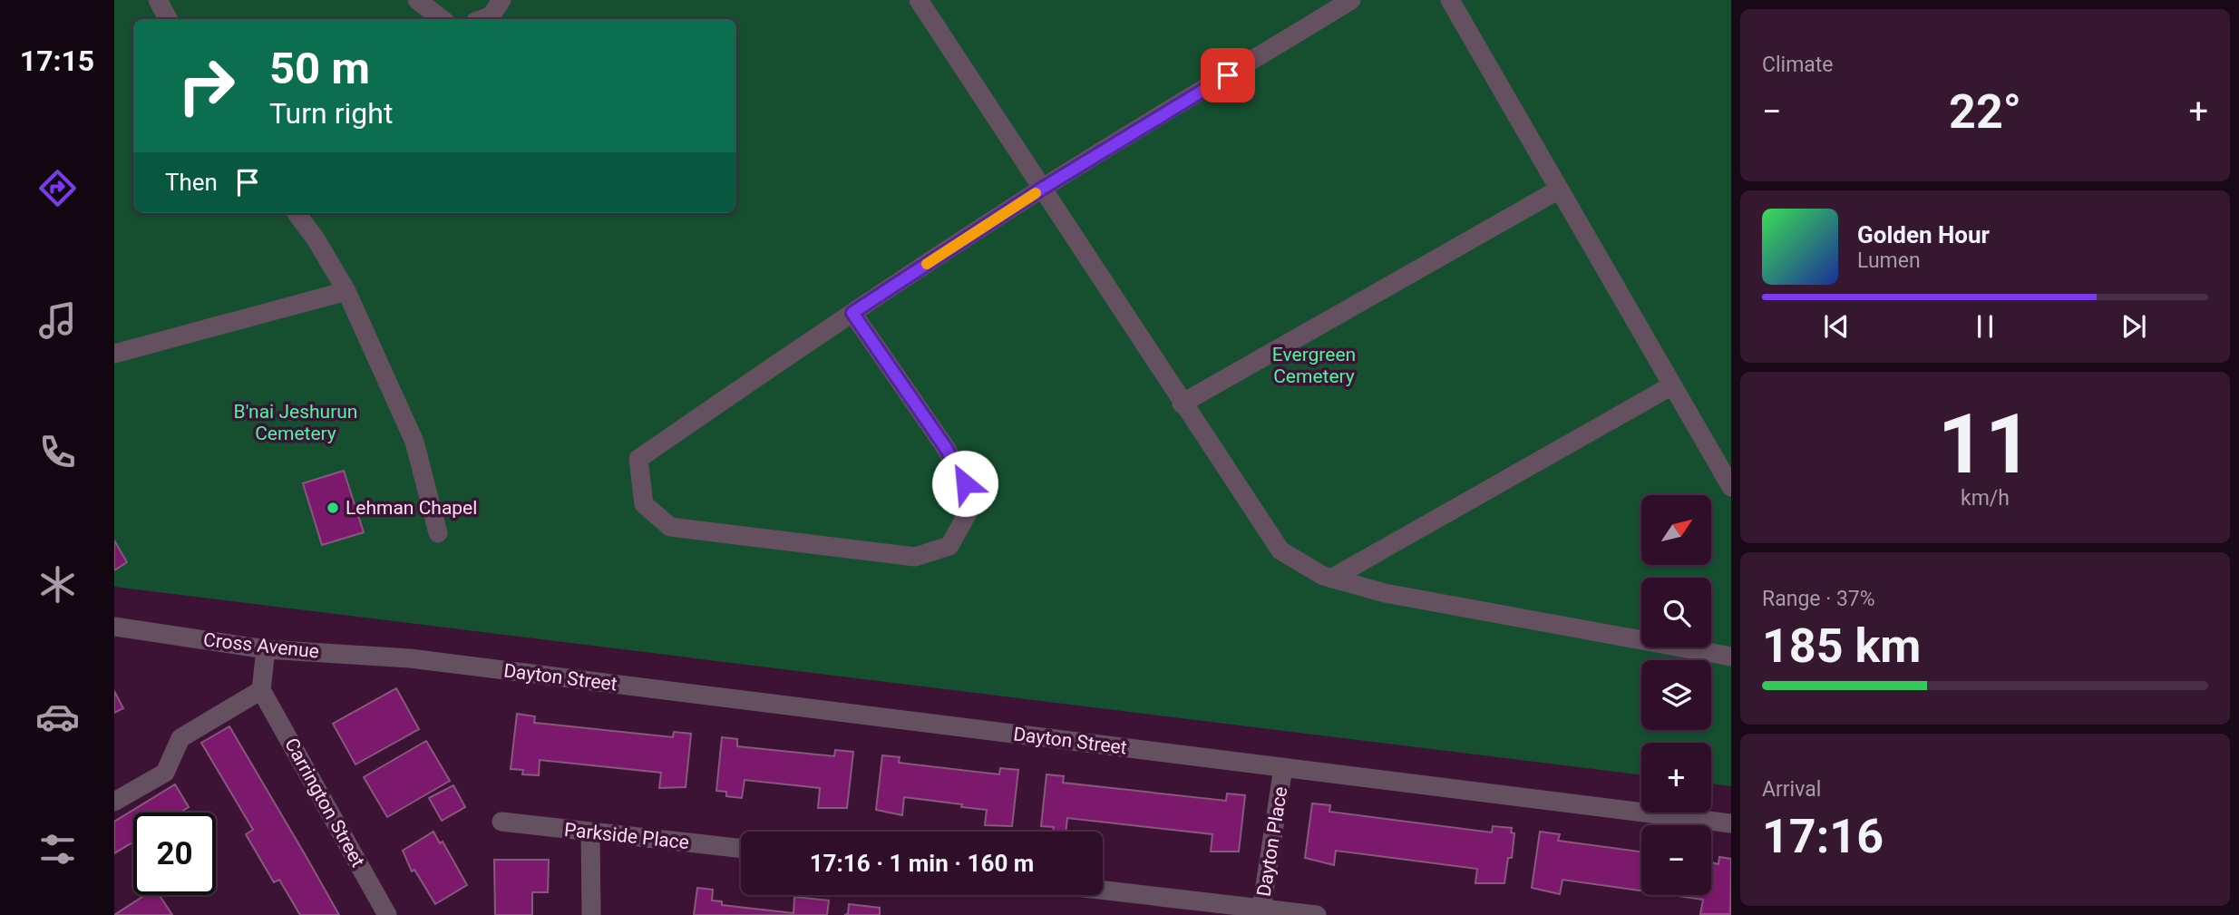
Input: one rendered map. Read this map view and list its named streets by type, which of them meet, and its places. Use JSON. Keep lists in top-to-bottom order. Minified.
{"streets":{"street":["Cross Avenue","Dayton Street","Carrington Street","Parkside Place","Dayton Place"]},"crossings":[["Cross Avenue","Dayton Street"],["Dayton Street","Dayton Place"]],"parks":["Evergreen Cemetery","B'nai Jeshurun Cemetery"],"places":["Lehman Chapel"],"north":"top right","page":{"tabs":"17:15","tile":["Climate",["11","km/h"],["Range · 37%","185 km"],["Arrival","17:16"]],"turn":["50 m","Turn right"],"heat":["−","22°","+"],"then":"Then","song":["Golden Hour","Lumen"],"map_buttons":["+","−"],"limit":"20","trip":"17:16 · 1 min · 160 m"}}
